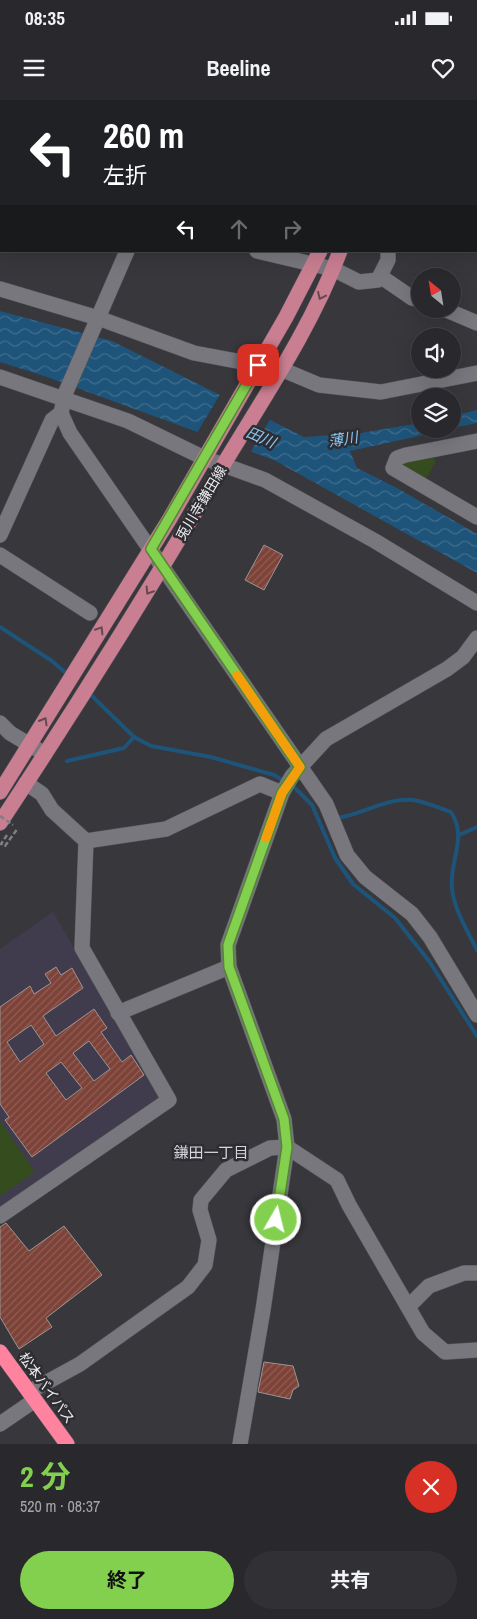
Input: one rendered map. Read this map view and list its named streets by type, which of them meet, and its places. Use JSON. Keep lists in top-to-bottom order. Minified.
{"streets":{"highway":["松本バイパス"],"main road":["兎川寺鎌田線"]},"districts":["鎌田一丁目"],"water":["田川","薄川"],"north":"top left","page":{"status":"08:35","header":"Beeline","turn":["260 m","左折"],"heading":["2 分","520 m · 08:37"],"buttons":["終了","共有"]}}
